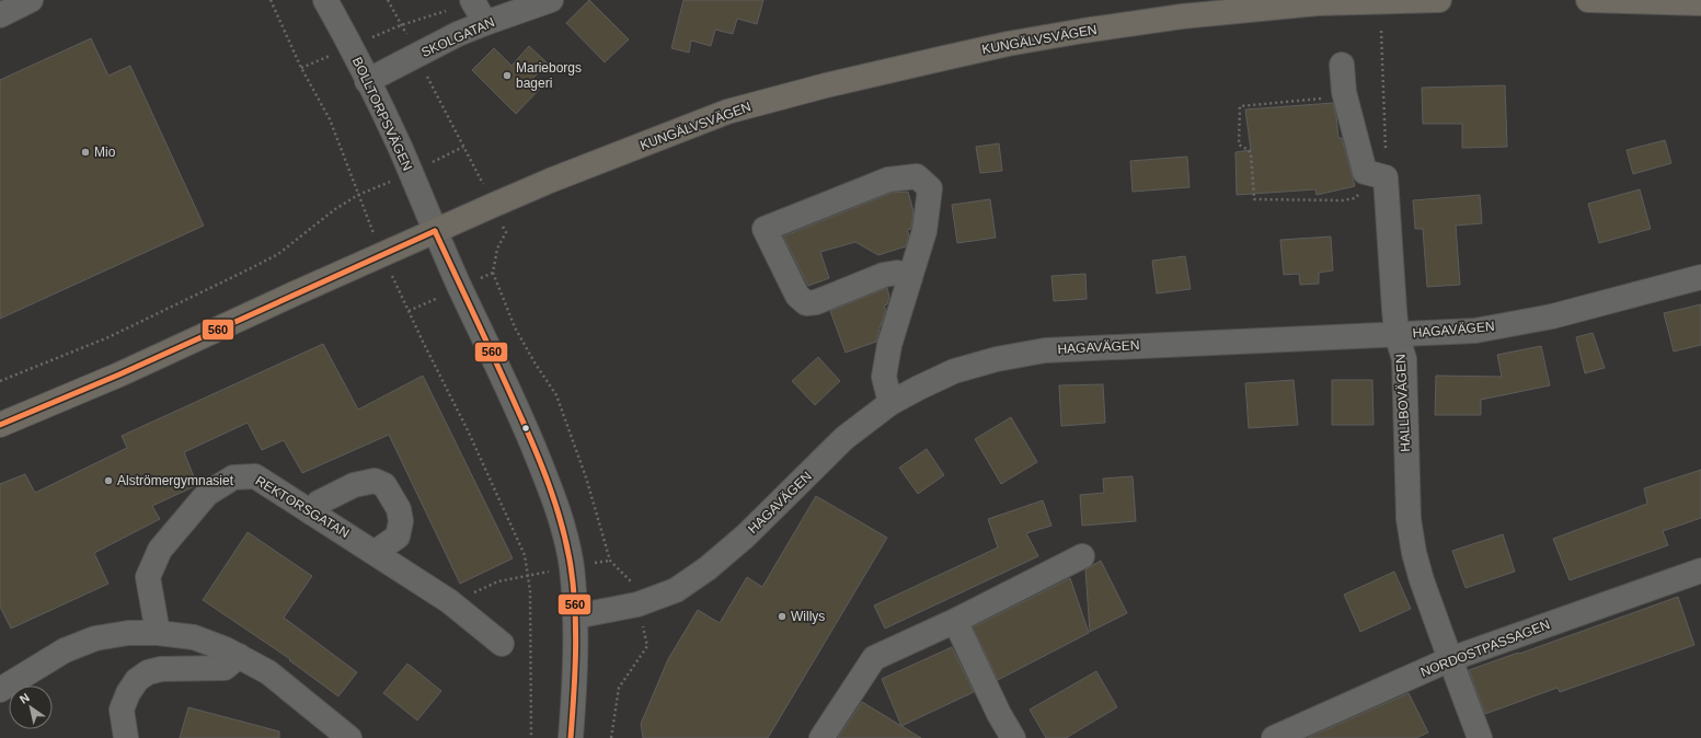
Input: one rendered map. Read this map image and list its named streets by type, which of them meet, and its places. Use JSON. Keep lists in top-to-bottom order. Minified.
{"streets":{"main road":["KUNGÄLVSVÄGEN"],"street":["SKOLGATAN","BOLLTORPSVÄGEN","HAGAVÄGEN","HALLBOVÄGEN","REKTORSGATAN","NORDOSTPASSAGEN"]},"crossings":[["SKOLGATAN","BOLLTORPSVÄGEN"],["KUNGÄLVSVÄGEN","BOLLTORPSVÄGEN"],["BOLLTORPSVÄGEN","HAGAVÄGEN"],["HAGAVÄGEN","HALLBOVÄGEN"],["HALLBOVÄGEN","NORDOSTPASSAGEN"]],"places":["Marieborgs bageri","Mio","Alströmergymnasiet","Willys"],"lines":["transit line 560"],"north":"top left"}
